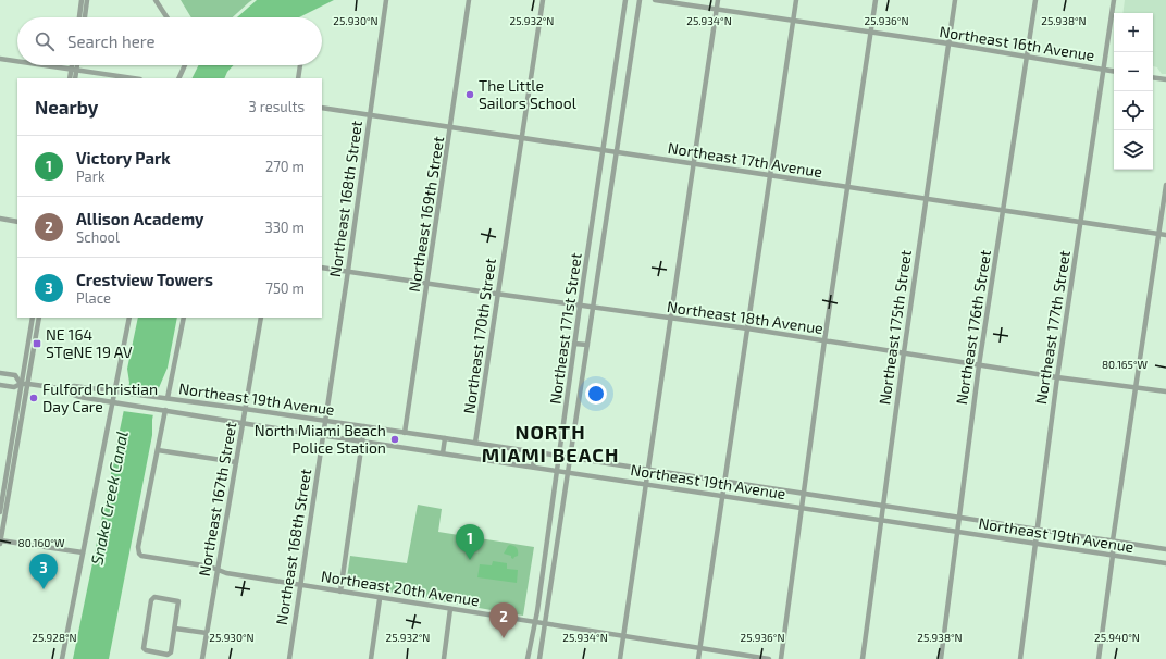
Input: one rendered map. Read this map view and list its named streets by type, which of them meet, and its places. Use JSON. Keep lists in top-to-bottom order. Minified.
{"streets":{"street":["Northeast 16th Avenue","Northeast 17th Avenue","Northeast 168th Street","Northeast 169th Street","Northeast 18th Avenue","Northeast 175th Street","Northeast 176th Street","Northeast 177th Street","Northeast 171st Street","Northeast 170th Street","Northeast 19th Avenue","Northeast 167th Street","Northeast 20th Avenue"]},"crossings":[["Northeast 16th Avenue","Northeast 175th Street"],["Northeast 16th Avenue","Northeast 176th Street"],["Northeast 16th Avenue","Northeast 177th Street"],["Northeast 17th Avenue","Northeast 168th Street"],["Northeast 17th Avenue","Northeast 169th Street"],["Northeast 17th Avenue","Northeast 175th Street"],["Northeast 17th Avenue","Northeast 176th Street"],["Northeast 17th Avenue","Northeast 177th Street"],["Northeast 17th Avenue","Northeast 171st Street"],["Northeast 17th Avenue","Northeast 170th Street"],["Northeast 168th Street","Northeast 18th Avenue"],["Northeast 168th Street","Northeast 19th Avenue"],["Northeast 168th Street","Northeast 20th Avenue"],["Northeast 169th Street","Northeast 18th Avenue"],["Northeast 169th Street","Northeast 19th Avenue"],["Northeast 18th Avenue","Northeast 175th Street"],["Northeast 18th Avenue","Northeast 176th Street"],["Northeast 18th Avenue","Northeast 177th Street"],["Northeast 18th Avenue","Northeast 171st Street"],["Northeast 18th Avenue","Northeast 170th Street"],["Northeast 175th Street","Northeast 19th Avenue"],["Northeast 176th Street","Northeast 19th Avenue"],["Northeast 177th Street","Northeast 19th Avenue"],["Northeast 171st Street","Northeast 19th Avenue"],["Northeast 171st Street","Northeast 20th Avenue"],["Northeast 170th Street","Northeast 19th Avenue"],["Northeast 19th Avenue","Northeast 167th Street"],["Northeast 167th Street","Northeast 20th Avenue"]],"districts":["NORTH MIAMI BEACH"],"water":["Snake Creek Canal"],"places":{"other":["The Little Sailors School","Fulford Christian Day Care","North Miami Beach Police Station"],"transit":["NE 164 ST@NE 19 AV"]},"page":{"map_buttons":["+","−"],"search":"Search here","heading":["Nearby","3 results"],"list":[{"mark":"1","name":"Victory Park","note":"Park","value":"270 m"},{"mark":"2","name":"Allison Academy","note":"School","value":"330 m"},{"mark":"3","name":"Crestview Towers","note":"Place","value":"750 m"}],"pins":["1","3","2"]},"coordinates":["25.930°N","25.932°N","25.934°N","25.936°N","25.938°N","80.165°W","80.160°W","25.928°N","25.940°N"]}
